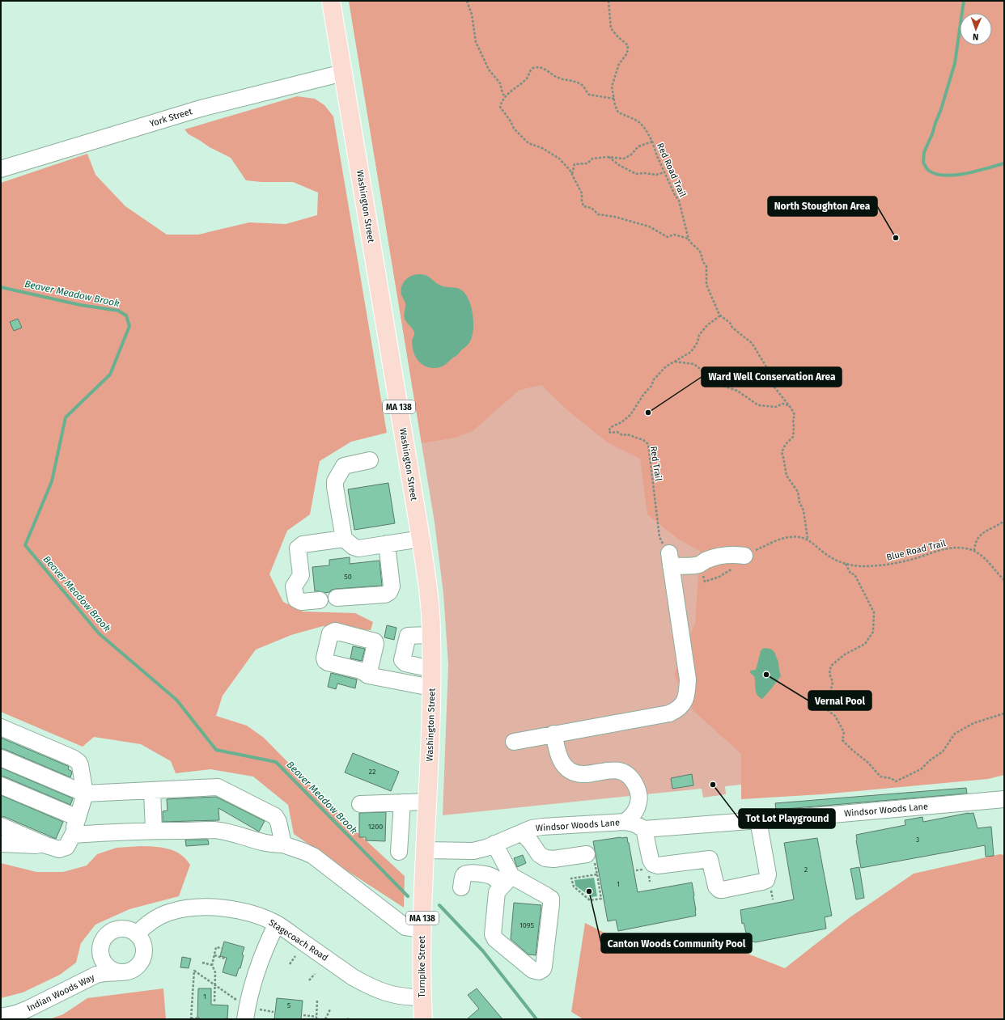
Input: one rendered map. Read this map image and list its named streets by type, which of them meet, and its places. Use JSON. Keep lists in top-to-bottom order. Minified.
{"streets":{"main road":["Washington Street","MA 138","Turnpike Street"],"street":["York Street","Windsor Woods Lane","Stagecoach Road","Indian Woods Way"],"path":["Red Road Trail","Red Trail","Blue Road Trail"]},"crossings":[["York Street","Washington Street"],["Red Road Trail","Red Trail"],["Red Road Trail","Blue Road Trail"],["Washington Street","Turnpike Street"],["Windsor Woods Lane","Turnpike Street"],["Stagecoach Road","Turnpike Street"],["Stagecoach Road","Indian Woods Way"]],"water":["Beaver Meadow Brook"],"places":["North Stoughton Area","Ward Well Conservation Area","Vernal Pool","Tot Lot Playground","Canton Woods Community Pool"],"house_numbers":["50","22","1200","3","2","1","1095","1","5"],"north":"bottom"}
